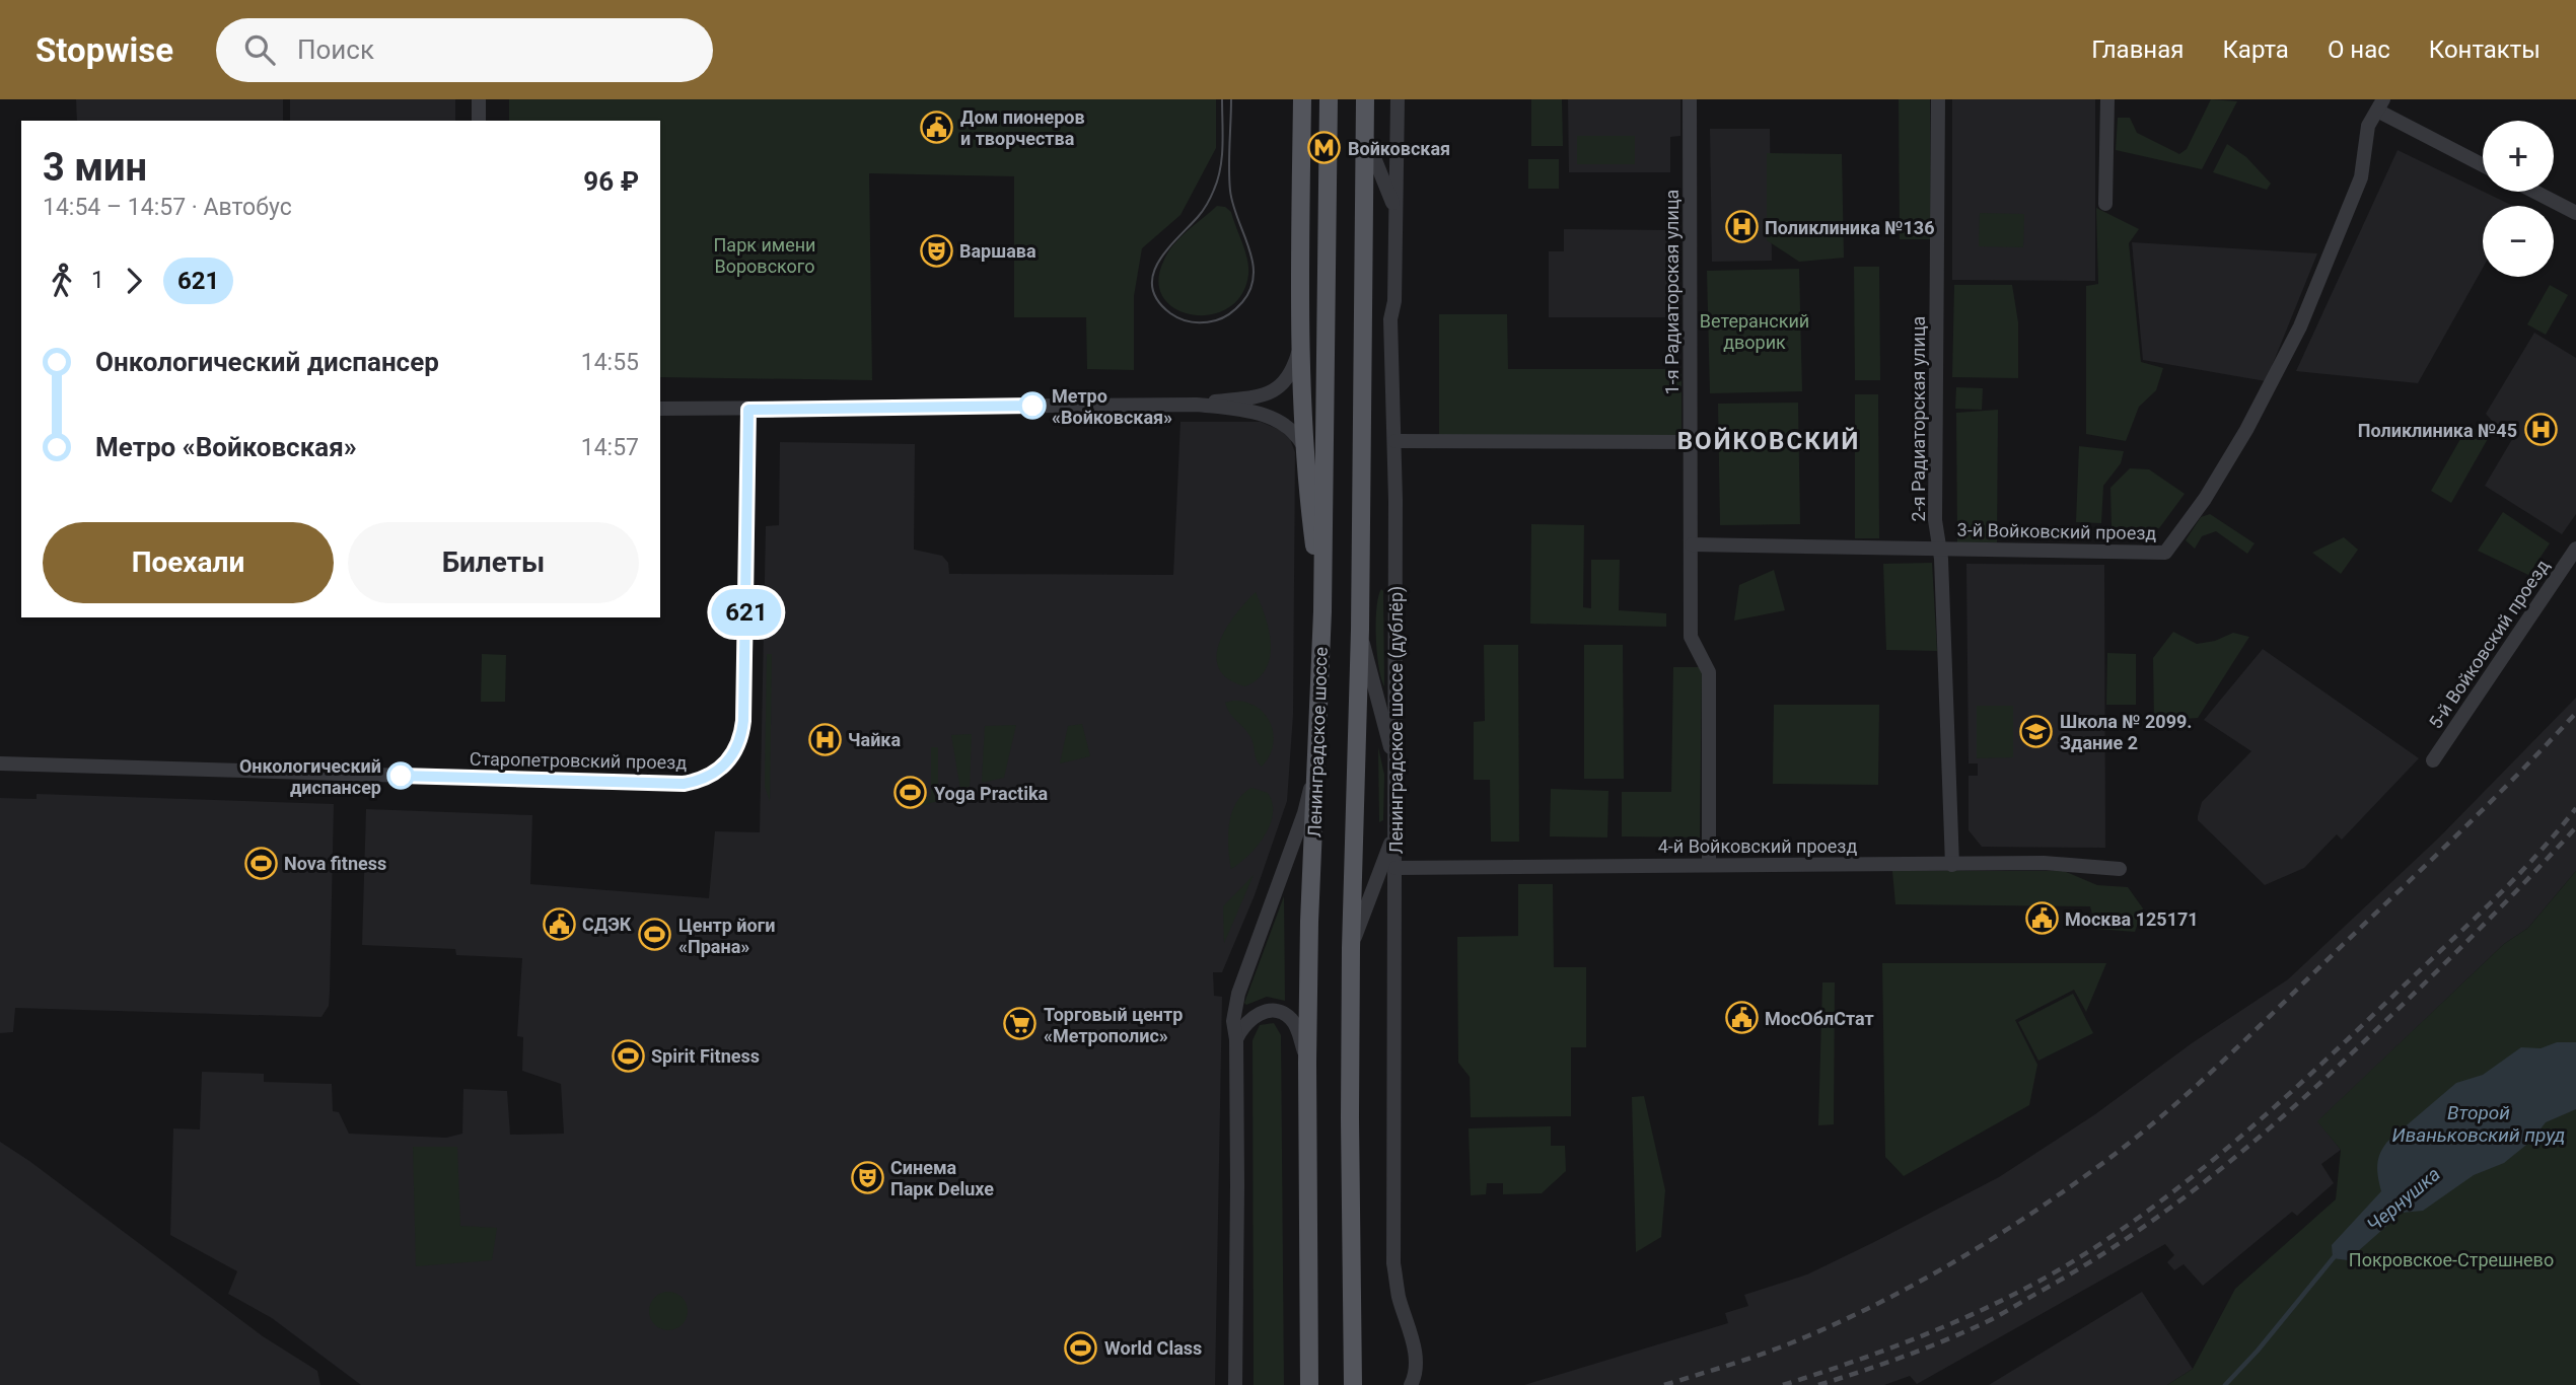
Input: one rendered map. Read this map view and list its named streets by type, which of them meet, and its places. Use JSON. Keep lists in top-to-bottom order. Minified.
{"streets":{"main road":["Ленинградское шоссе"],"street":["1-я Радиаторская улица","2-я Радиаторская улица","3-й Войковский проезд","5-й Войковский проезд","Ленинградское шоссе (дублёр)","Старопетровский проезд","4-й Войковский проезд"]},"crossings":[["1-я Радиаторская улица","3-й Войковский проезд"],["1-я Радиаторская улица","4-й Войковский проезд"],["2-я Радиаторская улица","3-й Войковский проезд"],["2-я Радиаторская улица","4-й Войковский проезд"],["Ленинградское шоссе (дублёр)","4-й Войковский проезд"]],"districts":["ВОЙКОВСКИЙ"],"water":["Второй Иваньковский пруд","Чернушка"],"parks":["Парк имени Воровского","Ветеранский дворик","Покровское-Стрешнево"],"places":{"public building":["Дом пионеров и творчества","Москва 125171","СДЭК","МосОблСтат"],"metro station":["Войковская"],"hospital":["Поликлиника №136","Поликлиника №45","Чайка"],"theatre":["Варшава","Синема Парк Deluxe"],"other":["Метро «Войковская»","Онкологический диспансер"],"school or university":["Школа № 2099. Здание 2"],"sports":["Yoga Practika","Nova fitness","Центр йоги «Прана»","Spirit Fitness","World Class"],"supermarket":["Торговый центр «Метрополис»"]},"lines":["bus line 621"],"page":{"header":"Stopwise","search":"Поиск","nav":["Главная","Карта","О нас","Контакты"],"on_map":"621","map_buttons":["+","−"],"heading":["3 мин","14:54 – 14:57 · Автобус","96 ₽"],"legs":["1","621"],"list":[{"name":"Онкологический диспансер","value":"14:55"},{"name":"Метро «Войковская»","value":"14:57"}],"buttons":["Поехали","Билеты"]}}
